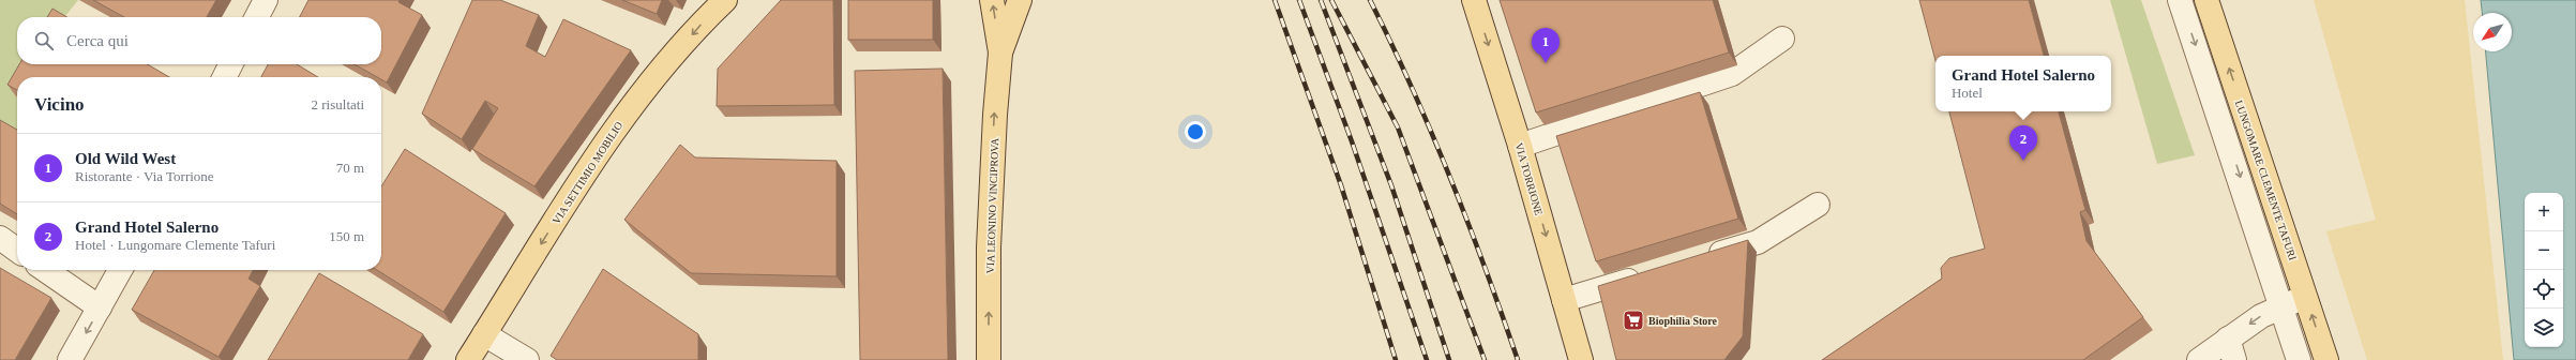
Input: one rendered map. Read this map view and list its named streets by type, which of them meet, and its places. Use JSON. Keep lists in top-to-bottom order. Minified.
{"streets":{"main road":["VIA SETTIMIO MOBILIO","VIA TORRIONE","LUNGOMARE CLEMENTE TAFURI","VIA LEONINO VINCIPROVA"]},"one_way":["VIA SETTIMIO MOBILIO","VIA TORRIONE","LUNGOMARE CLEMENTE TAFURI","VIA LEONINO VINCIPROVA"],"places":{"supermarket":["Biophilia Store"]},"north":"bottom left","page":{"search":"Cerca qui","pins":["1","2"],"popup":["Grand Hotel Salerno","Hotel"],"heading":["Vicino","2 risultati"],"list":[{"mark":"1","name":"Old Wild West","note":"Ristorante · Via Torrione","value":"70 m"},{"mark":"2","name":"Grand Hotel Salerno","note":"Hotel · Lungomare Clemente Tafuri","value":"150 m"}],"map_buttons":["+","−"]}}
